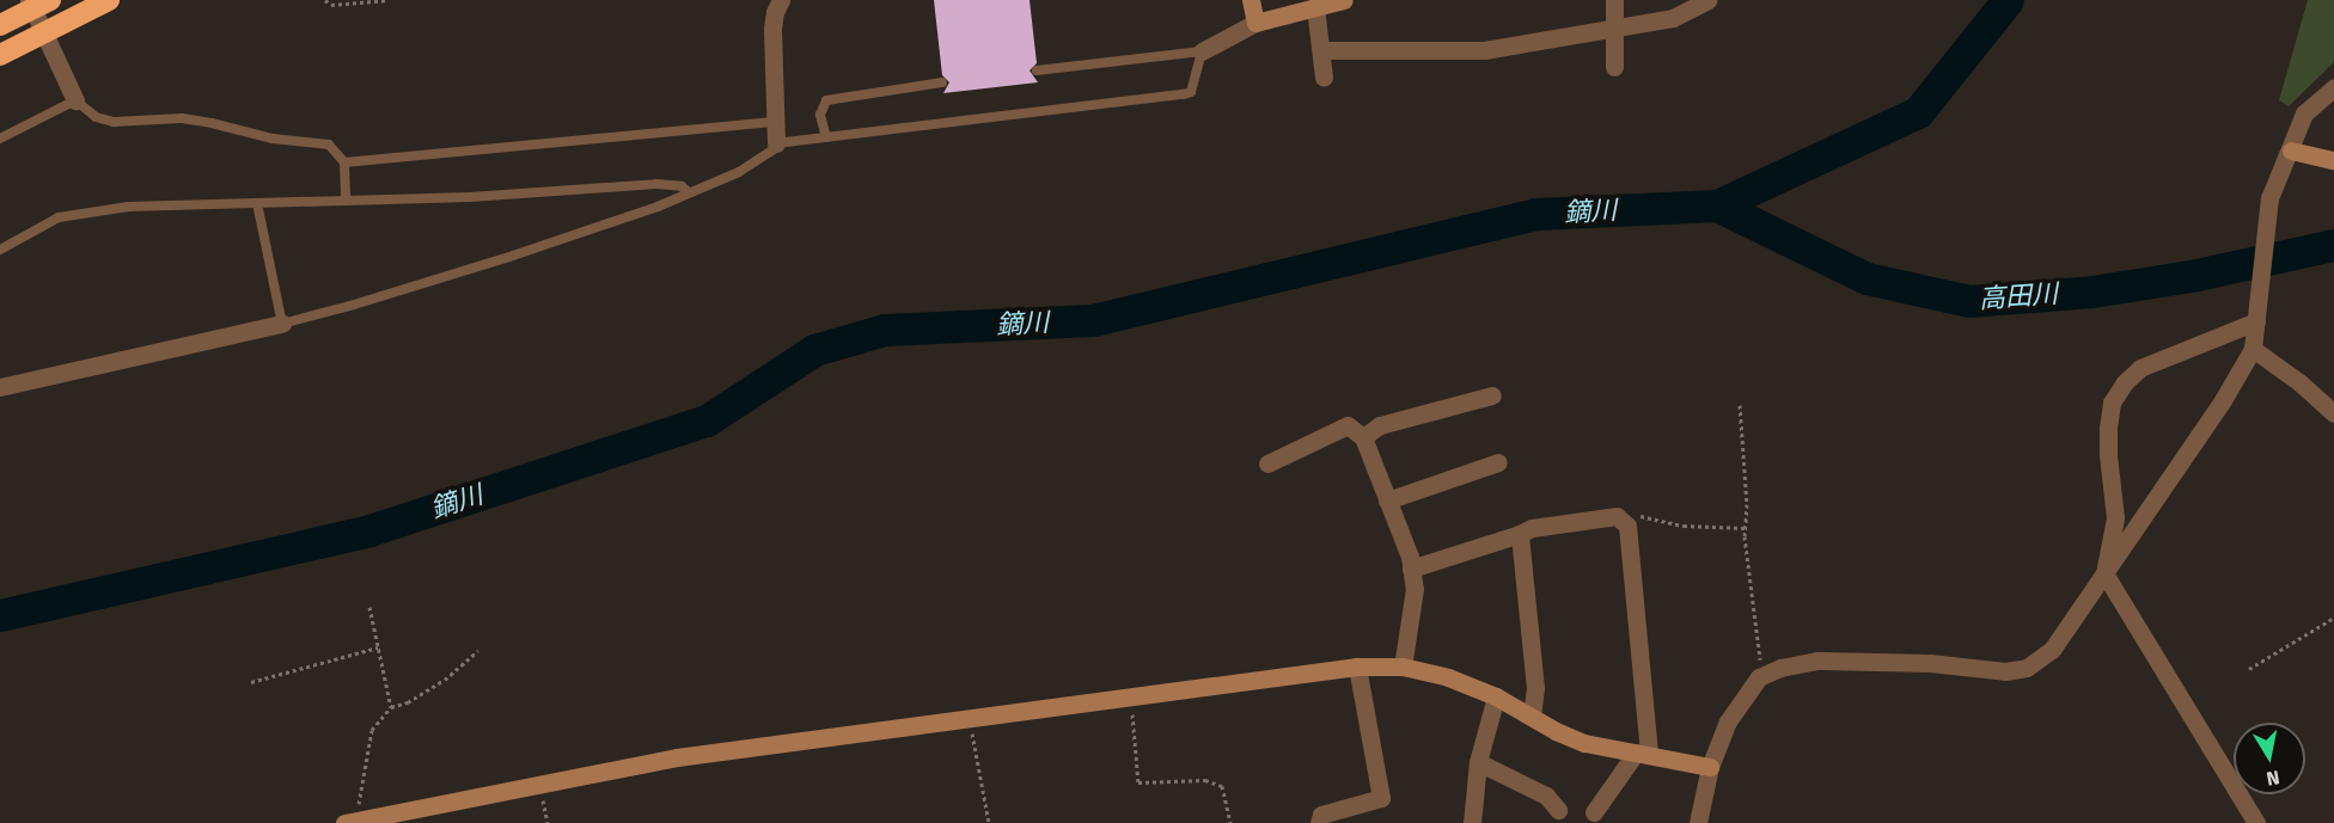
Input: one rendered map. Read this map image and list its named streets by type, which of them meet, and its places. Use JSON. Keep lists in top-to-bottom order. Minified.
{"water":["鏑川","高田川"],"north":"bottom"}
